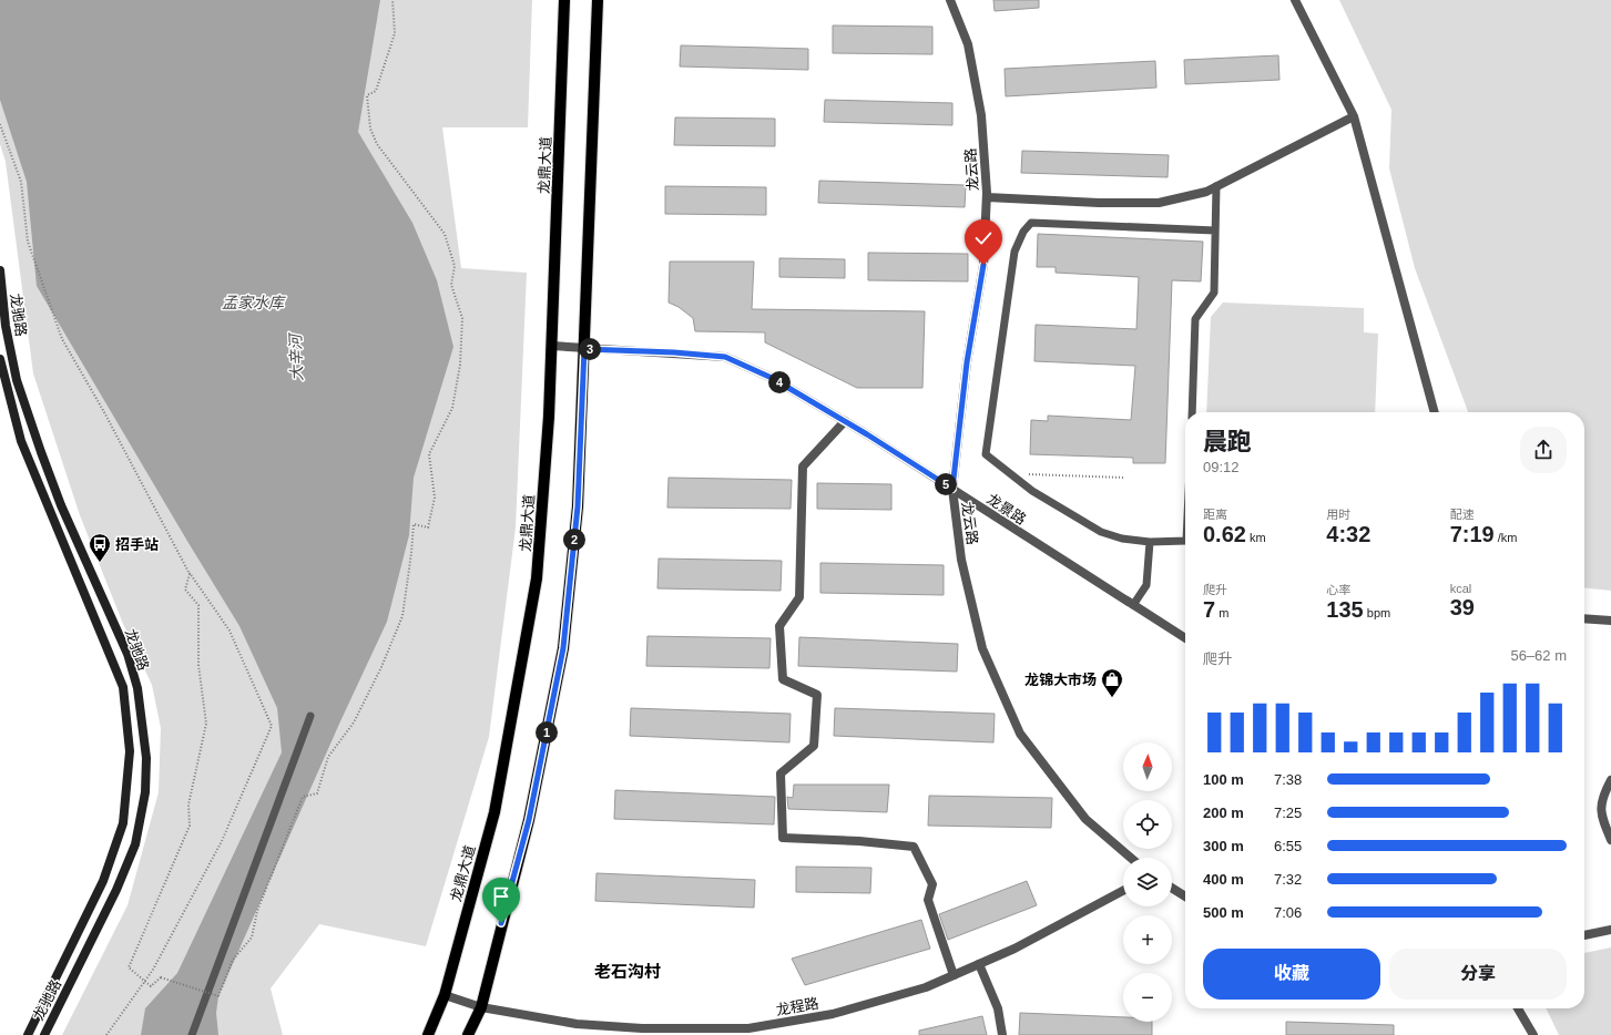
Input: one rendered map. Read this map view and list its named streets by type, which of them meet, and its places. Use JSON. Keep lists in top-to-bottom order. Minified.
{"streets":{"main road":["龙鼎大道","龙驰路"],"street":["龙云路","龙景路","龙程路"]},"crossings":[["龙鼎大道","龙景路"],["龙鼎大道","龙程路"],["龙云路","龙景路"]],"districts":["老石沟村"],"water":["孟家水库","大辛河"],"places":{"bus stop":["招手站"],"shop":["龙锦大市场"]},"north":"top","page":{"pins":["3","4","5","2","1"],"heading":["晨跑","09:12"],"stats":[["距离","0.62 km"],["用时","4:32"],["配速","7:19 /km"],["爬升","7 m"],["心率","135 bpm"],["kcal","39"]],"chart":["爬升","56–62 m"],"map_buttons":["+","−"],"list":[{"name":"100 m","note":"7:38"},{"name":"200 m","note":"7:25"},{"name":"300 m","note":"6:55"},{"name":"400 m","note":"7:32"},{"name":"500 m","note":"7:06"}],"buttons":["收藏","分享"]}}
